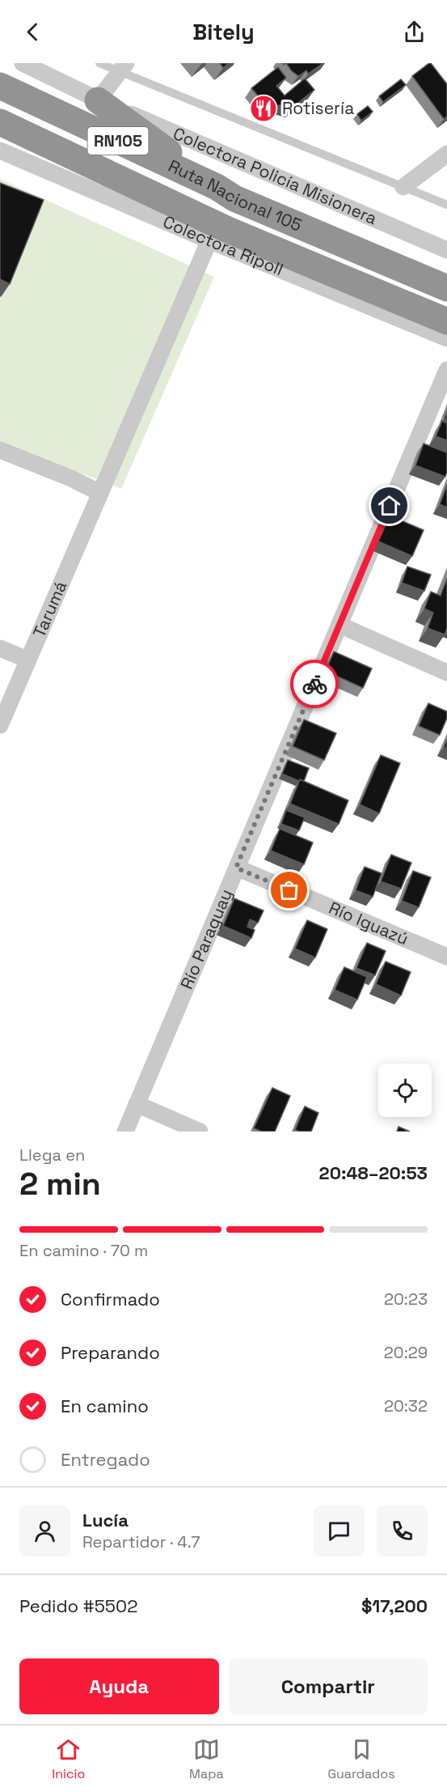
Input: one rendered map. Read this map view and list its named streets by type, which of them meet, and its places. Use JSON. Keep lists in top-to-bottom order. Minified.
{"streets":{"highway":["RN105","Ruta Nacional 105"],"street":["Colectora Policía Misionera","Colectora Ripoll","Tarumá","Río Iguazú","Río Paraguay"]},"crossings":[["Colectora Ripoll","Tarumá"],["Río Iguazú","Río Paraguay"]],"places":{"restaurant":["Rotisería"]},"page":{"header":"Bitely","heading":["2 min","Llega en","20:48–20:53"],"panel":["Lucía","Repartidor · 4.7","Pedido #5502","$17,200"],"bar":"En camino · 70 m","list":[["Confirmado","20:23"],["Preparando","20:29"],["En camino","20:32"],"Entregado"],"buttons":["Ayuda","Compartir"],"tabs":["Inicio","Mapa","Guardados"]}}
